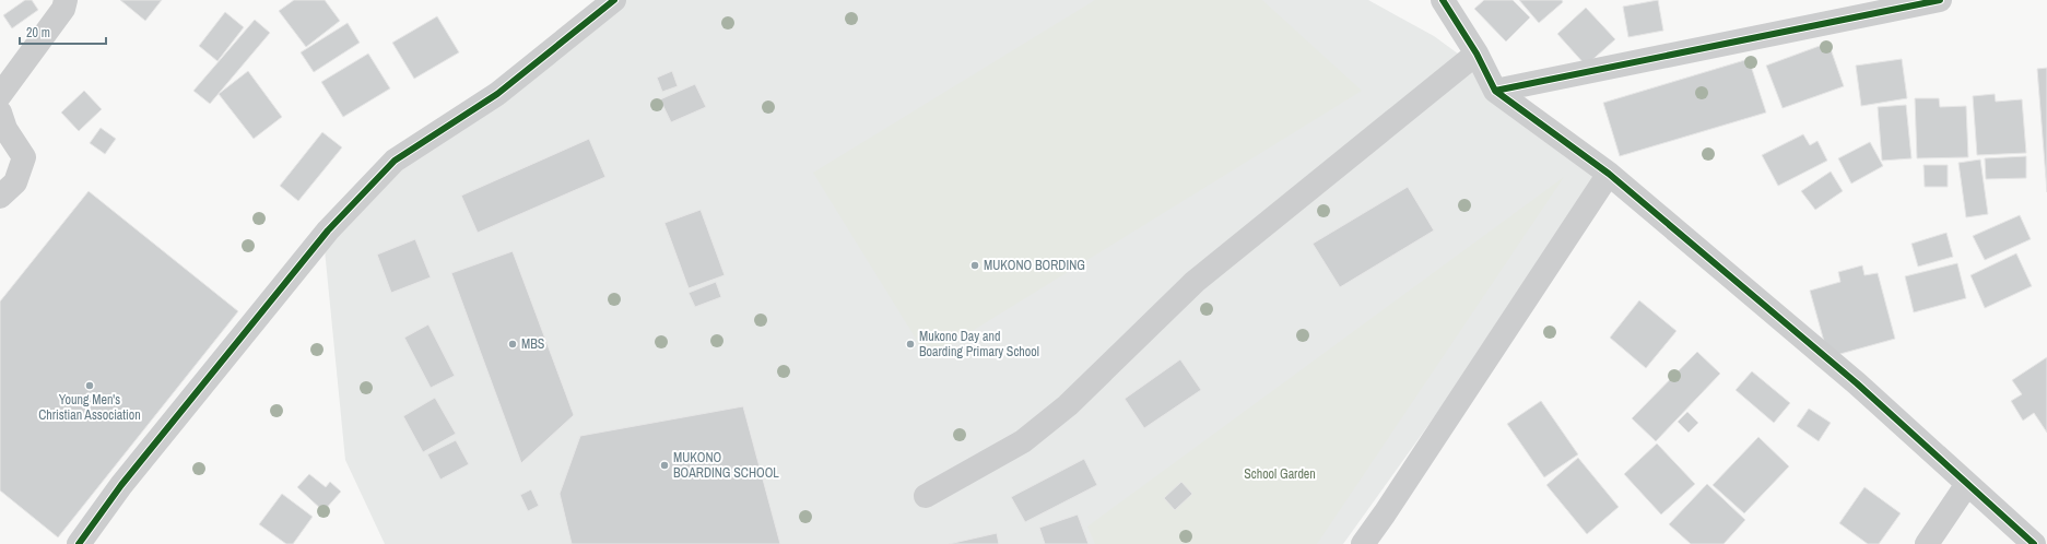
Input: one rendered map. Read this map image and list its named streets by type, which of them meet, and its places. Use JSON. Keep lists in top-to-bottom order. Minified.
{"parks":["School Garden"],"places":["MUKONO BORDING","MBS","Mukono Day and Boarding Primary School","Young Men's Christian Association","MUKONO BOARDING SCHOOL"],"scale_bar":"20 m"}
